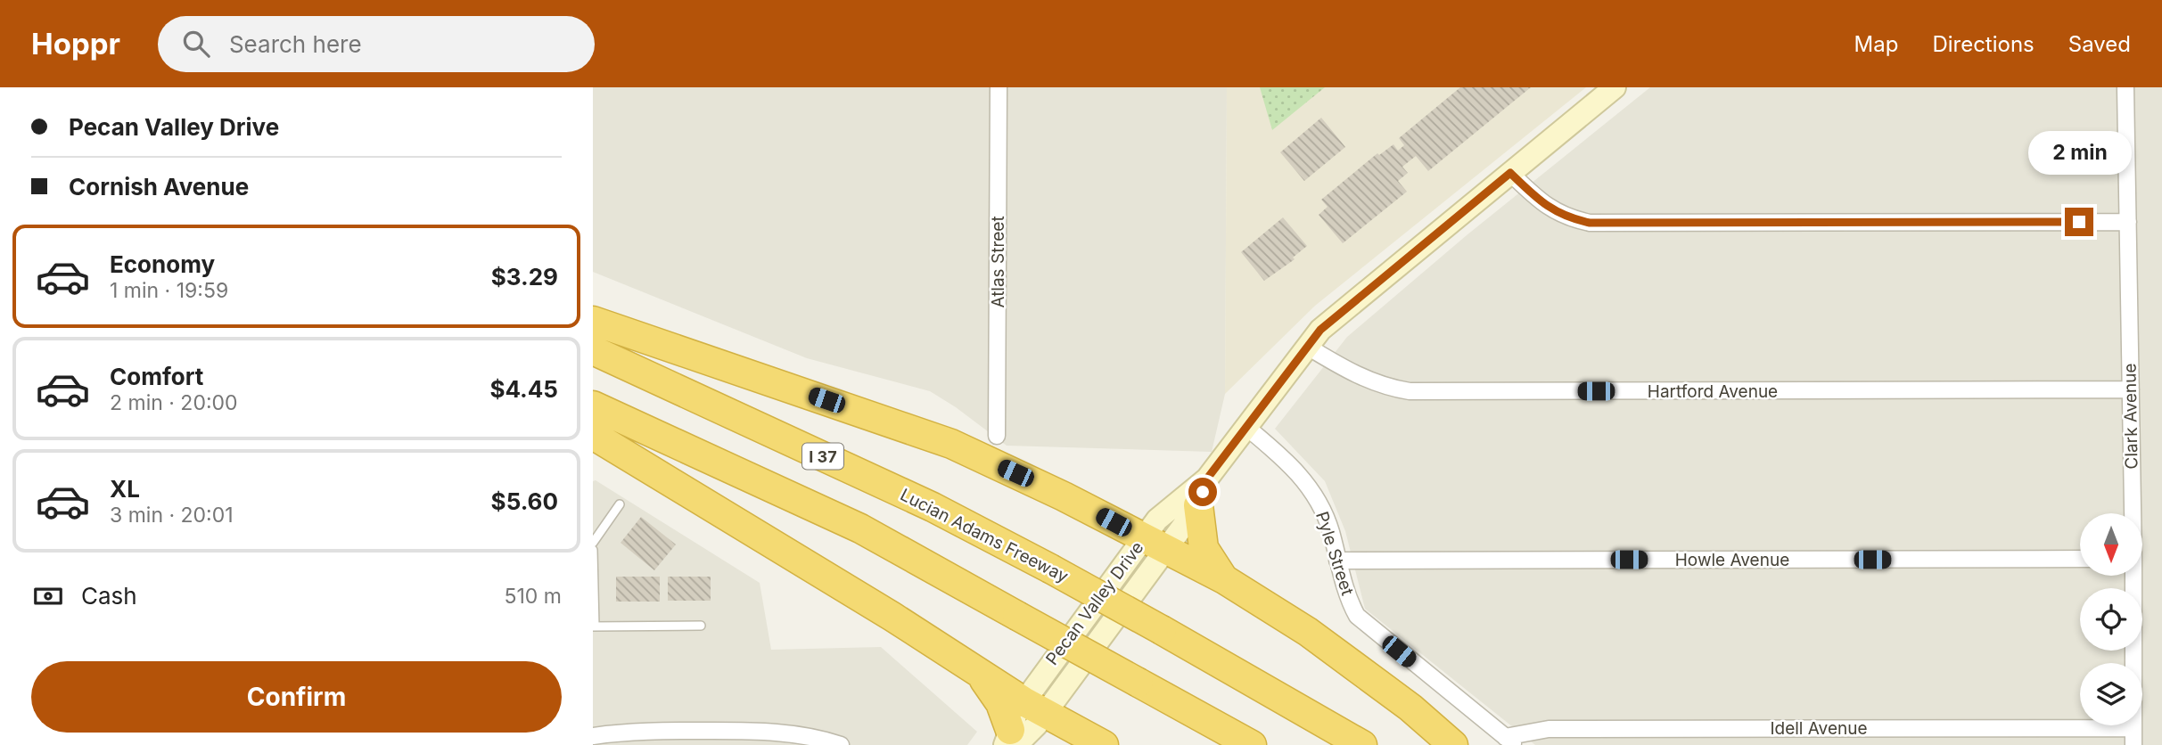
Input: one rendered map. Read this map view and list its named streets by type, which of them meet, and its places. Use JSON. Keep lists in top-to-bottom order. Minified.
{"streets":{"highway":["I 37","Lucian Adams Freeway"],"main road":["Pecan Valley Drive"],"street":["Atlas Street","Hartford Avenue","Clark Avenue","Pyle Street","Howle Avenue","Idell Avenue"]},"crossings":[["Hartford Avenue","Clark Avenue"],["Hartford Avenue","Pecan Valley Drive"],["Clark Avenue","Idell Avenue"],["Pyle Street","Howle Avenue"],["Pyle Street","Pecan Valley Drive"],["Pyle Street","Idell Avenue"]],"north":"bottom","page":{"header":"Hoppr","search":"Search here","nav":["Map","Directions","Saved"],"banner":["Pecan Valley Drive","Cornish Avenue"],"bubble":"2 min","list":[{"name":"Economy","note":"1 min · 19:59","value":"$3.29"},{"name":"Comfort","note":"2 min · 20:00","value":"$4.45"},{"name":"XL","note":"3 min · 20:01","value":"$5.60"}],"pay":["Cash","510 m"],"buttons":"Confirm"}}
